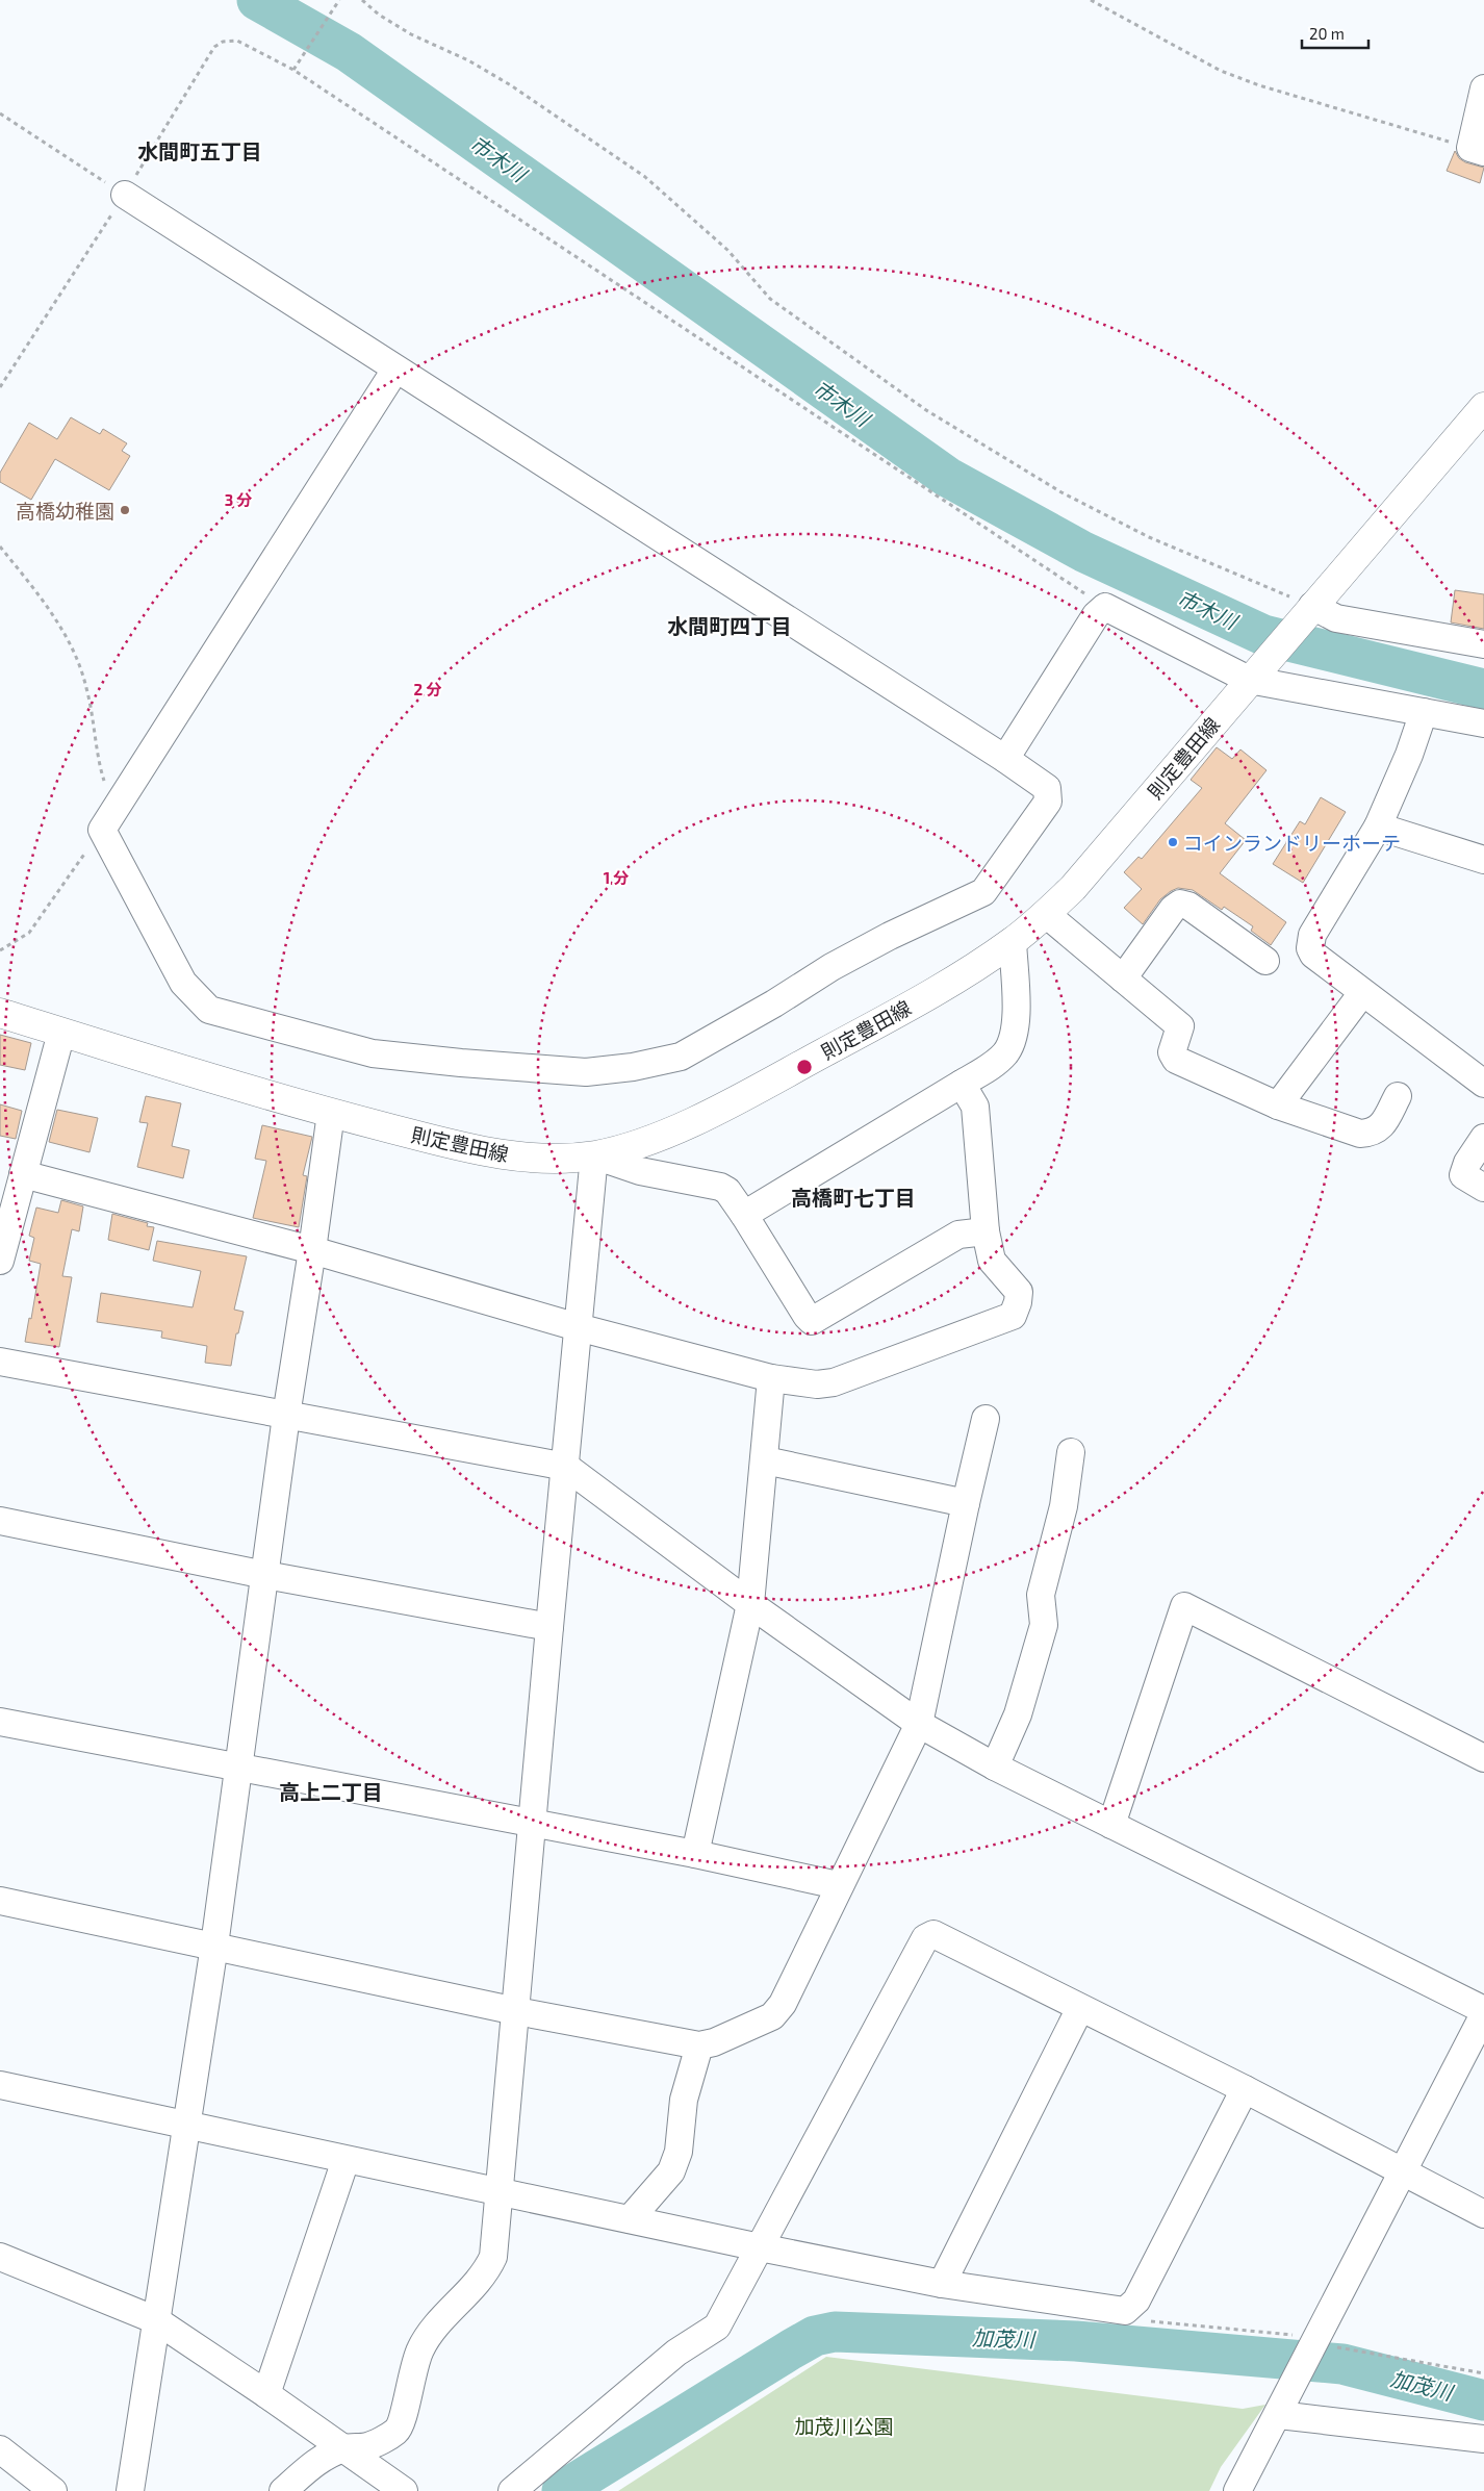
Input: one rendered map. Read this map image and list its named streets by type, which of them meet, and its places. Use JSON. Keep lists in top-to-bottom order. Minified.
{"streets":{"main road":["則定豊田線"]},"districts":["水間町五丁目","水間町四丁目","高橋町七丁目","高上二丁目"],"water":["市木川","加茂川"],"parks":["加茂川公園"],"places":["高橋幼稚園","コインランドリーホーテ"],"scale_bar":"20 m","rings":["3 分","2 分","1 分"]}
